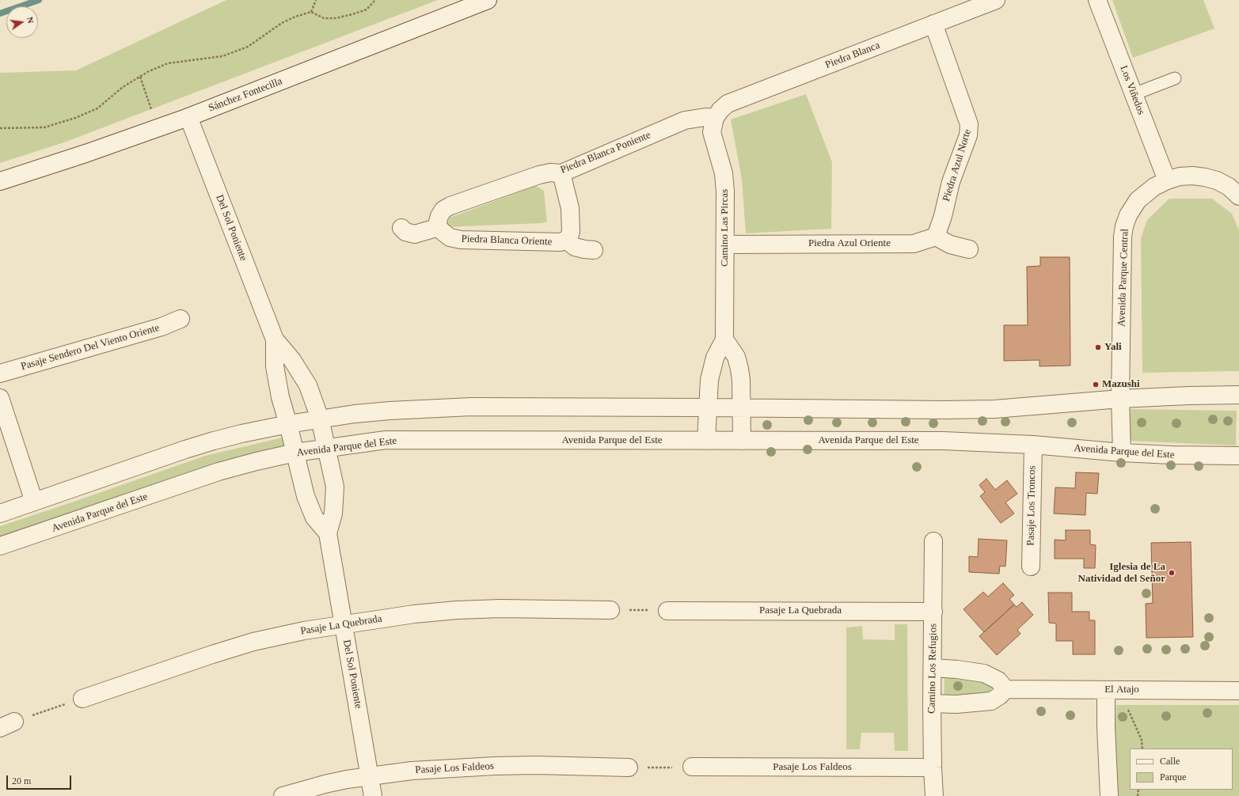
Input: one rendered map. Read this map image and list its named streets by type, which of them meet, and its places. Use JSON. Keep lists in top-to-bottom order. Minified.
{"streets":{"street":["Piedra Blanca","Los Viñedos","Sánchez Fontecilla","Piedra Blanca Poniente","Piedra Azul Norte","Del Sol Poniente","Camino Las Pircas","Piedra Blanca Oriente","Piedra Azul Oriente","Avenida Parque Central","Pasaje Sendero Del Viento Oriente","Avenida Parque del Este","Pasaje Los Troncos","Pasaje La Quebrada","Camino Los Refugios","El Atajo","Pasaje Los Faldeos"]},"crossings":[["Piedra Blanca","Piedra Blanca Poniente"],["Piedra Blanca","Piedra Azul Norte"],["Piedra Blanca","Camino Las Pircas"],["Los Viñedos","Avenida Parque Central"],["Sánchez Fontecilla","Del Sol Poniente"],["Piedra Blanca Poniente","Camino Las Pircas"],["Piedra Blanca Poniente","Piedra Blanca Oriente"],["Piedra Azul Norte","Piedra Azul Oriente"],["Del Sol Poniente","Avenida Parque del Este"],["Del Sol Poniente","Pasaje La Quebrada"],["Del Sol Poniente","Pasaje Los Faldeos"],["Camino Las Pircas","Piedra Azul Oriente"],["Camino Las Pircas","Avenida Parque del Este"],["Avenida Parque Central","Avenida Parque del Este"],["Avenida Parque del Este","Pasaje Los Troncos"],["Pasaje La Quebrada","Camino Los Refugios"],["Camino Los Refugios","Pasaje Los Faldeos"]],"places":["Yali","Mazushi","Iglesia de La Natividad del Señor"],"legend":["Calle","Parque"],"scale_bar":"20 m","north":"right"}
